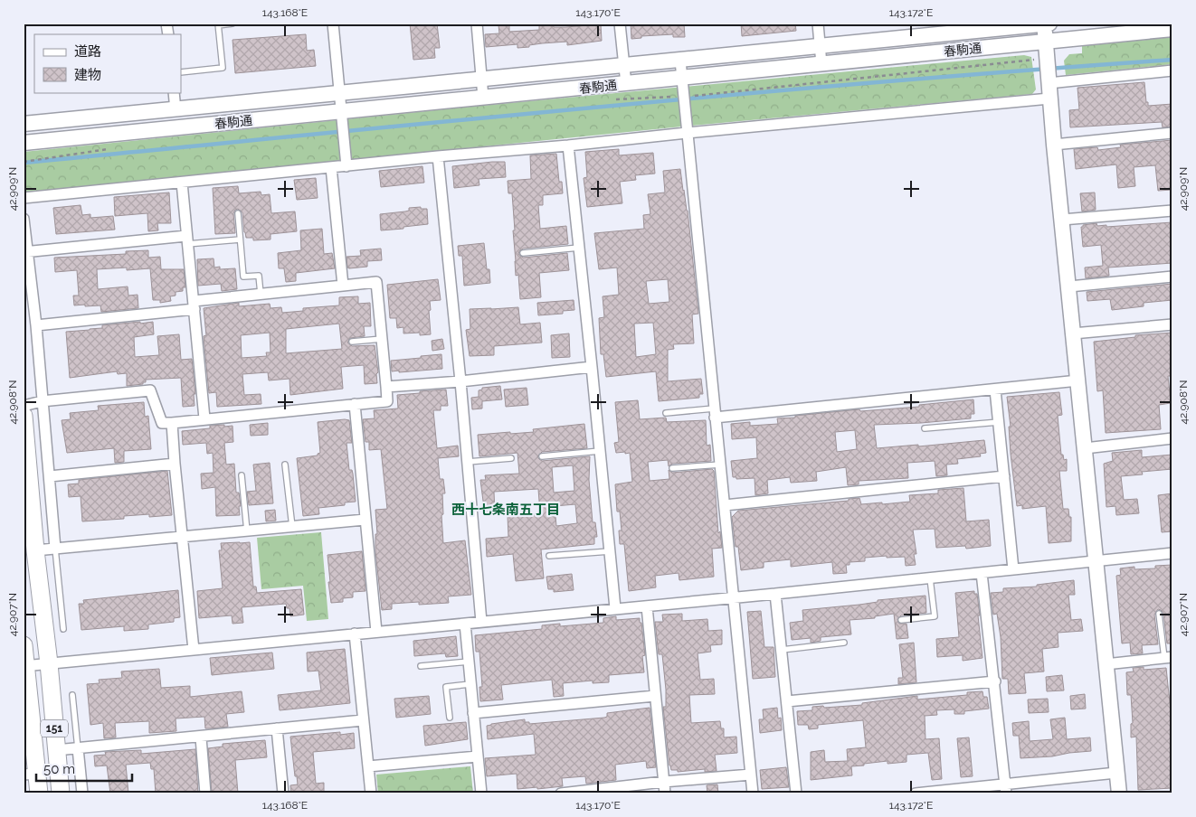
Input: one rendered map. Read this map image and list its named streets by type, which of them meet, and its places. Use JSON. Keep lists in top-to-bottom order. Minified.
{"streets":{"main road":["151"],"street":["春駒通"]},"districts":["西十七条南五丁目"],"legend":["道路","建物"],"scale_bar":"50 m","coordinates":["143.168°E","143.170°E","143.172°E","42.909°N","42.908°N","42.907°N"]}
